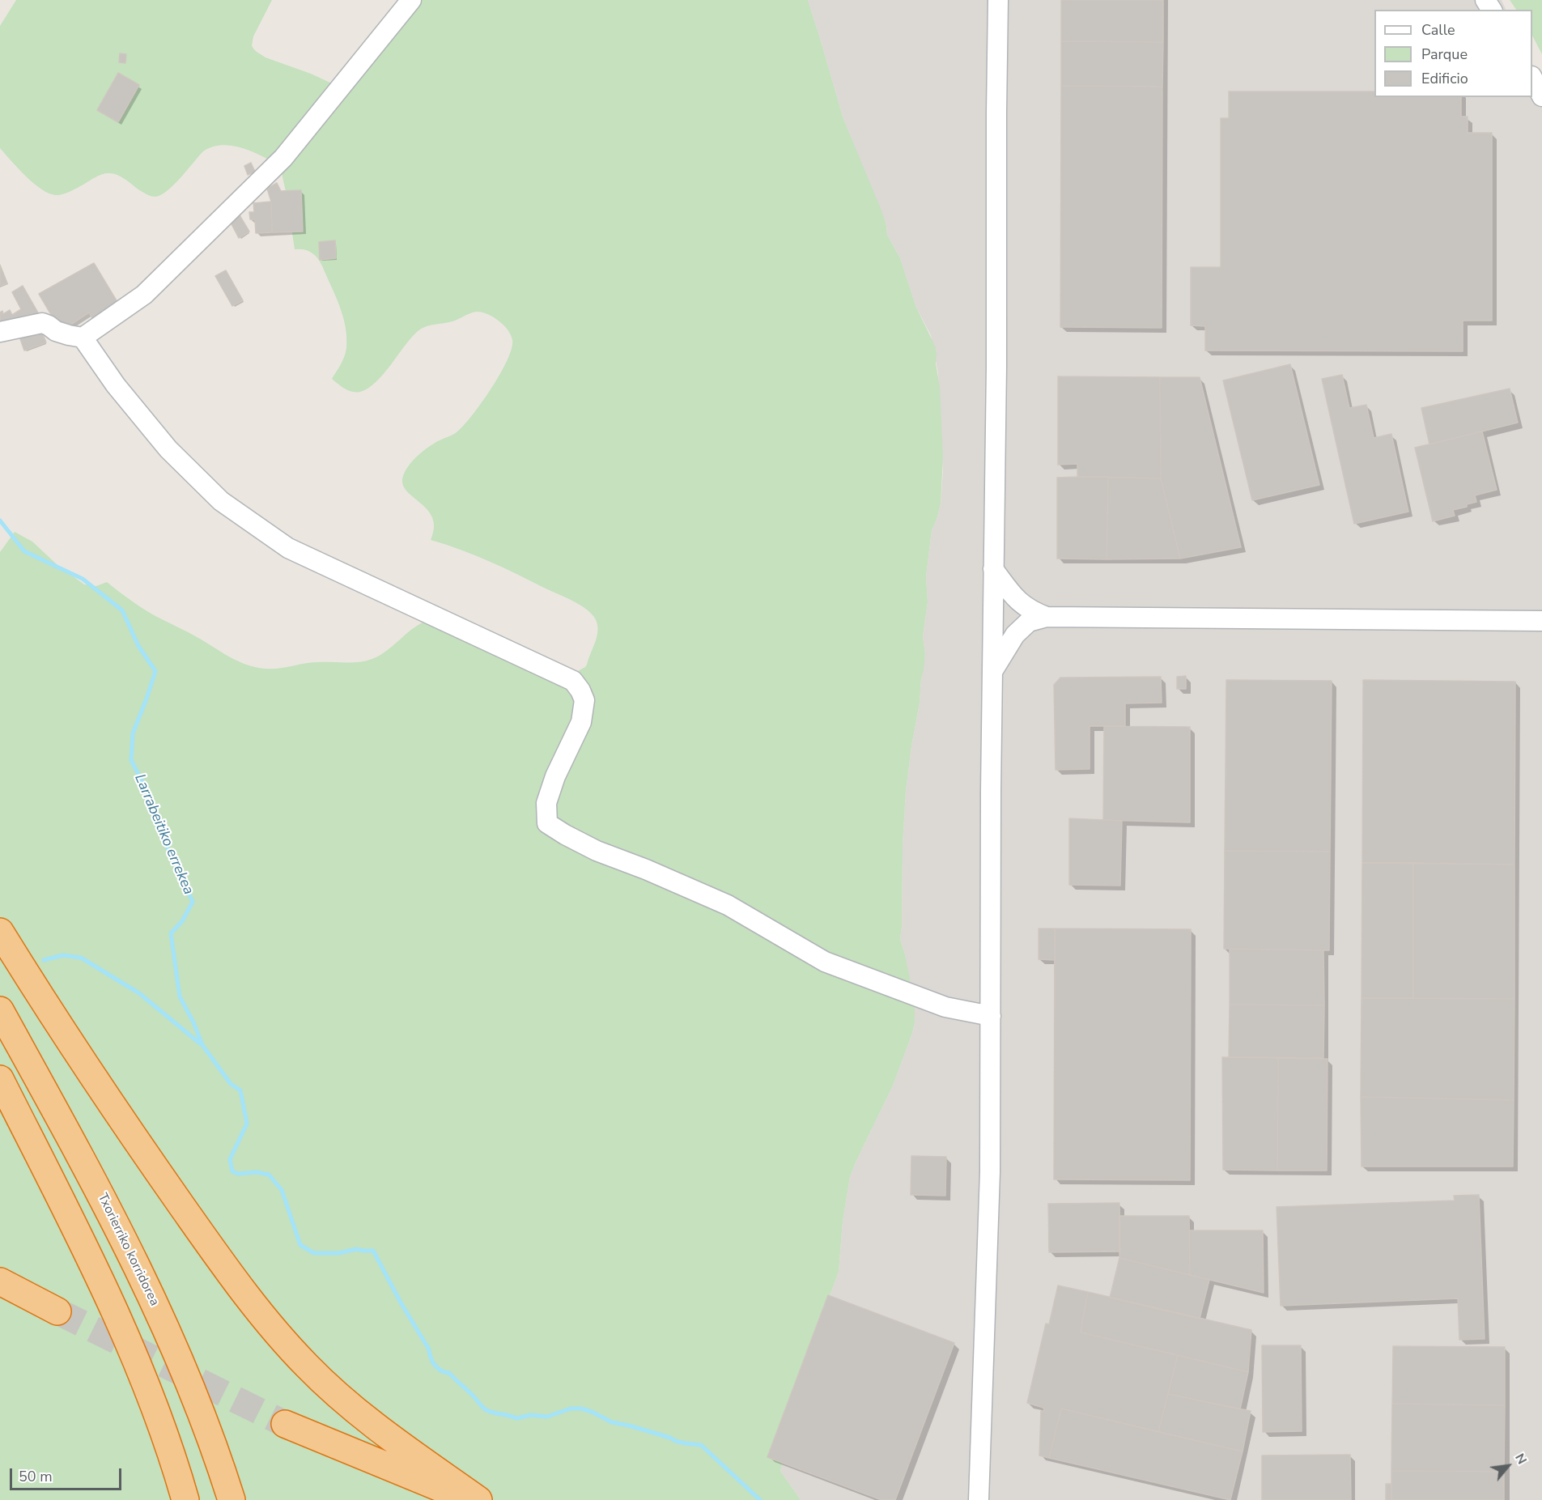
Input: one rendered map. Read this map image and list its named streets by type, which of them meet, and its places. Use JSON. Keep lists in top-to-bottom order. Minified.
{"streets":{"highway":["Txorierriko korridorea"]},"water":["Larrabeitiko errekea"],"legend":["Calle","Parque","Edificio"],"scale_bar":"50 m","north":"top right"}
